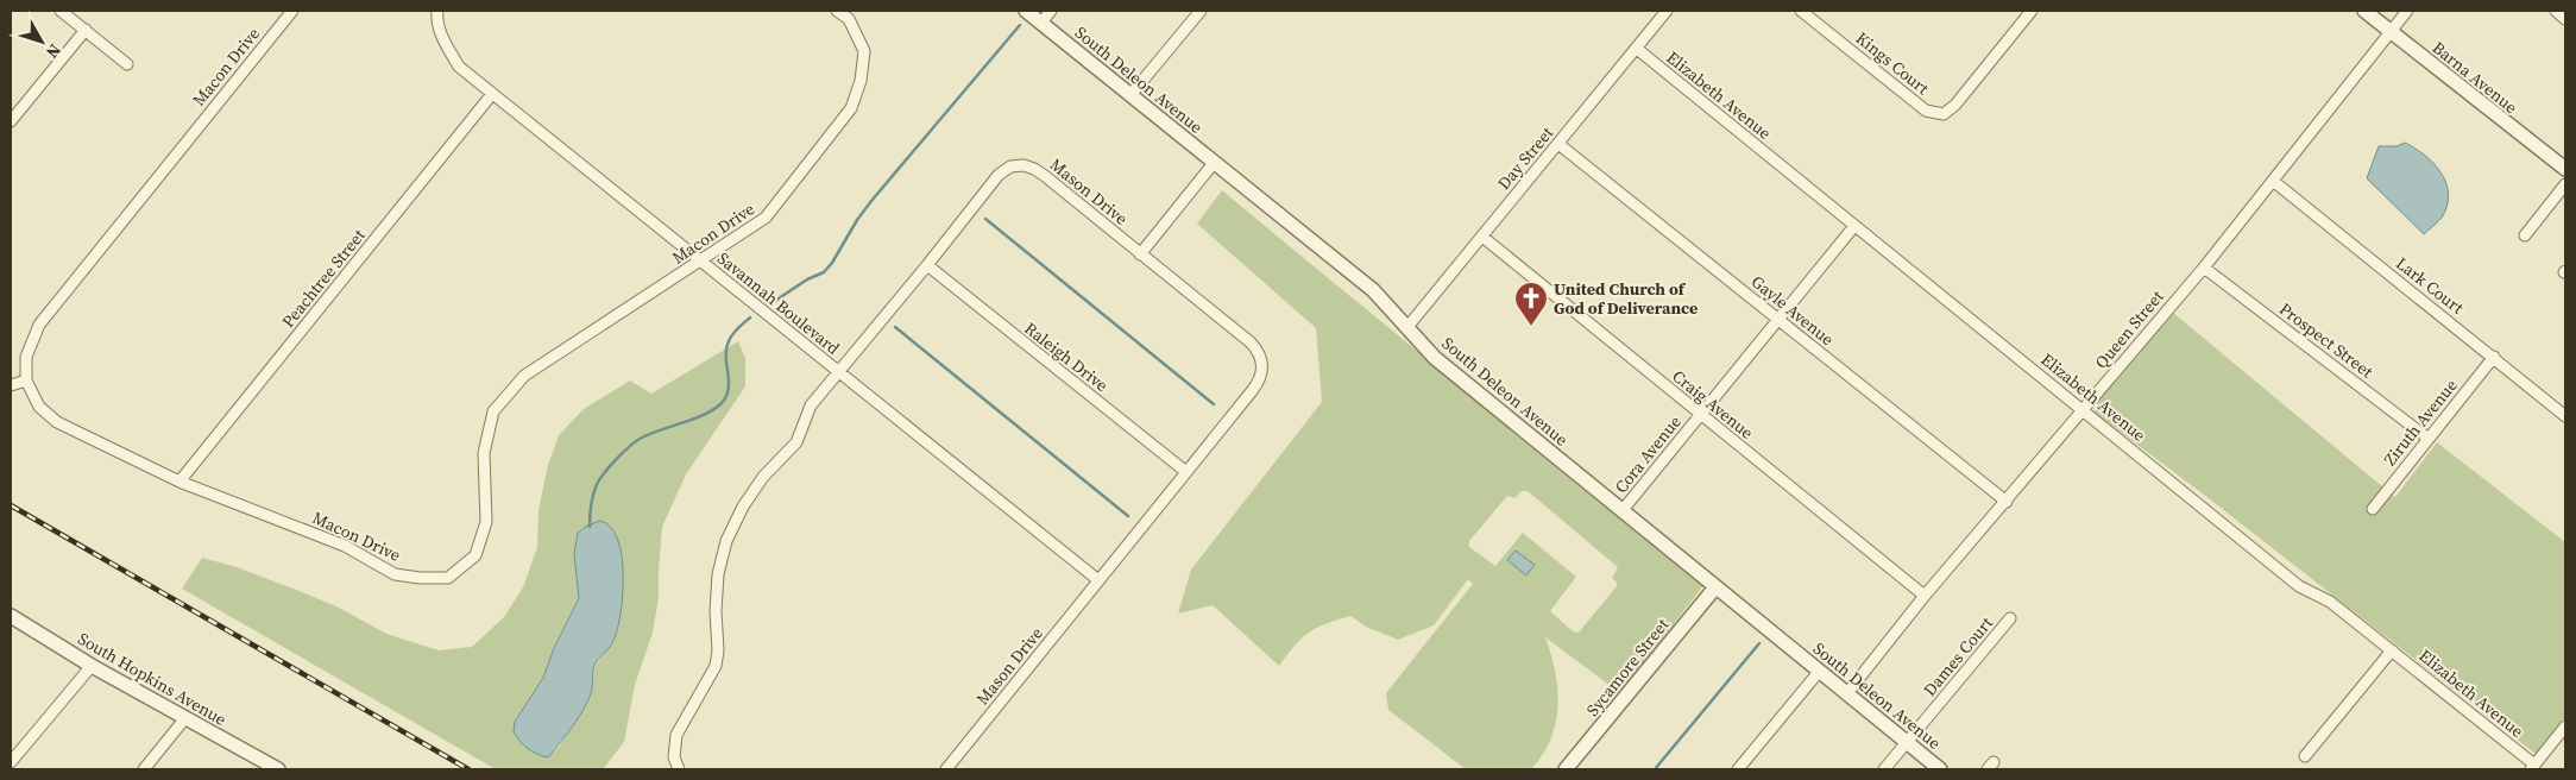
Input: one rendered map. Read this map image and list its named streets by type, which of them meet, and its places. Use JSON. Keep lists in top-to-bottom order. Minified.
{"streets":{"street":["Kings Court","Macon Drive","Barna Avenue","South Deleon Avenue","Elizabeth Avenue","Day Street","Mason Drive","Peachtree Street","Lark Court","Savannah Boulevard","Gayle Avenue","Queen Street","Prospect Street","Raleigh Drive","Craig Avenue","Ziruth Avenue","Cora Avenue","Dames Court","Sycamore Street","South Hopkins Avenue"]},"crossings":[["Macon Drive","Peachtree Street"],["Macon Drive","Savannah Boulevard"],["Barna Avenue","Queen Street"],["South Deleon Avenue","Day Street"],["South Deleon Avenue","Queen Street"],["South Deleon Avenue","Cora Avenue"],["South Deleon Avenue","Dames Court"],["South Deleon Avenue","Sycamore Street"],["Elizabeth Avenue","Day Street"],["Elizabeth Avenue","Queen Street"],["Elizabeth Avenue","Cora Avenue"],["Day Street","Gayle Avenue"],["Day Street","Craig Avenue"],["Mason Drive","Savannah Boulevard"],["Mason Drive","Raleigh Drive"],["Peachtree Street","Savannah Boulevard"],["Lark Court","Queen Street"],["Lark Court","Ziruth Avenue"],["Gayle Avenue","Queen Street"],["Gayle Avenue","Cora Avenue"],["Queen Street","Prospect Street"],["Queen Street","Craig Avenue"],["Prospect Street","Ziruth Avenue"],["Craig Avenue","Cora Avenue"]],"places":{"church":["United Church of God of Deliverance"]},"north":"bottom right"}
